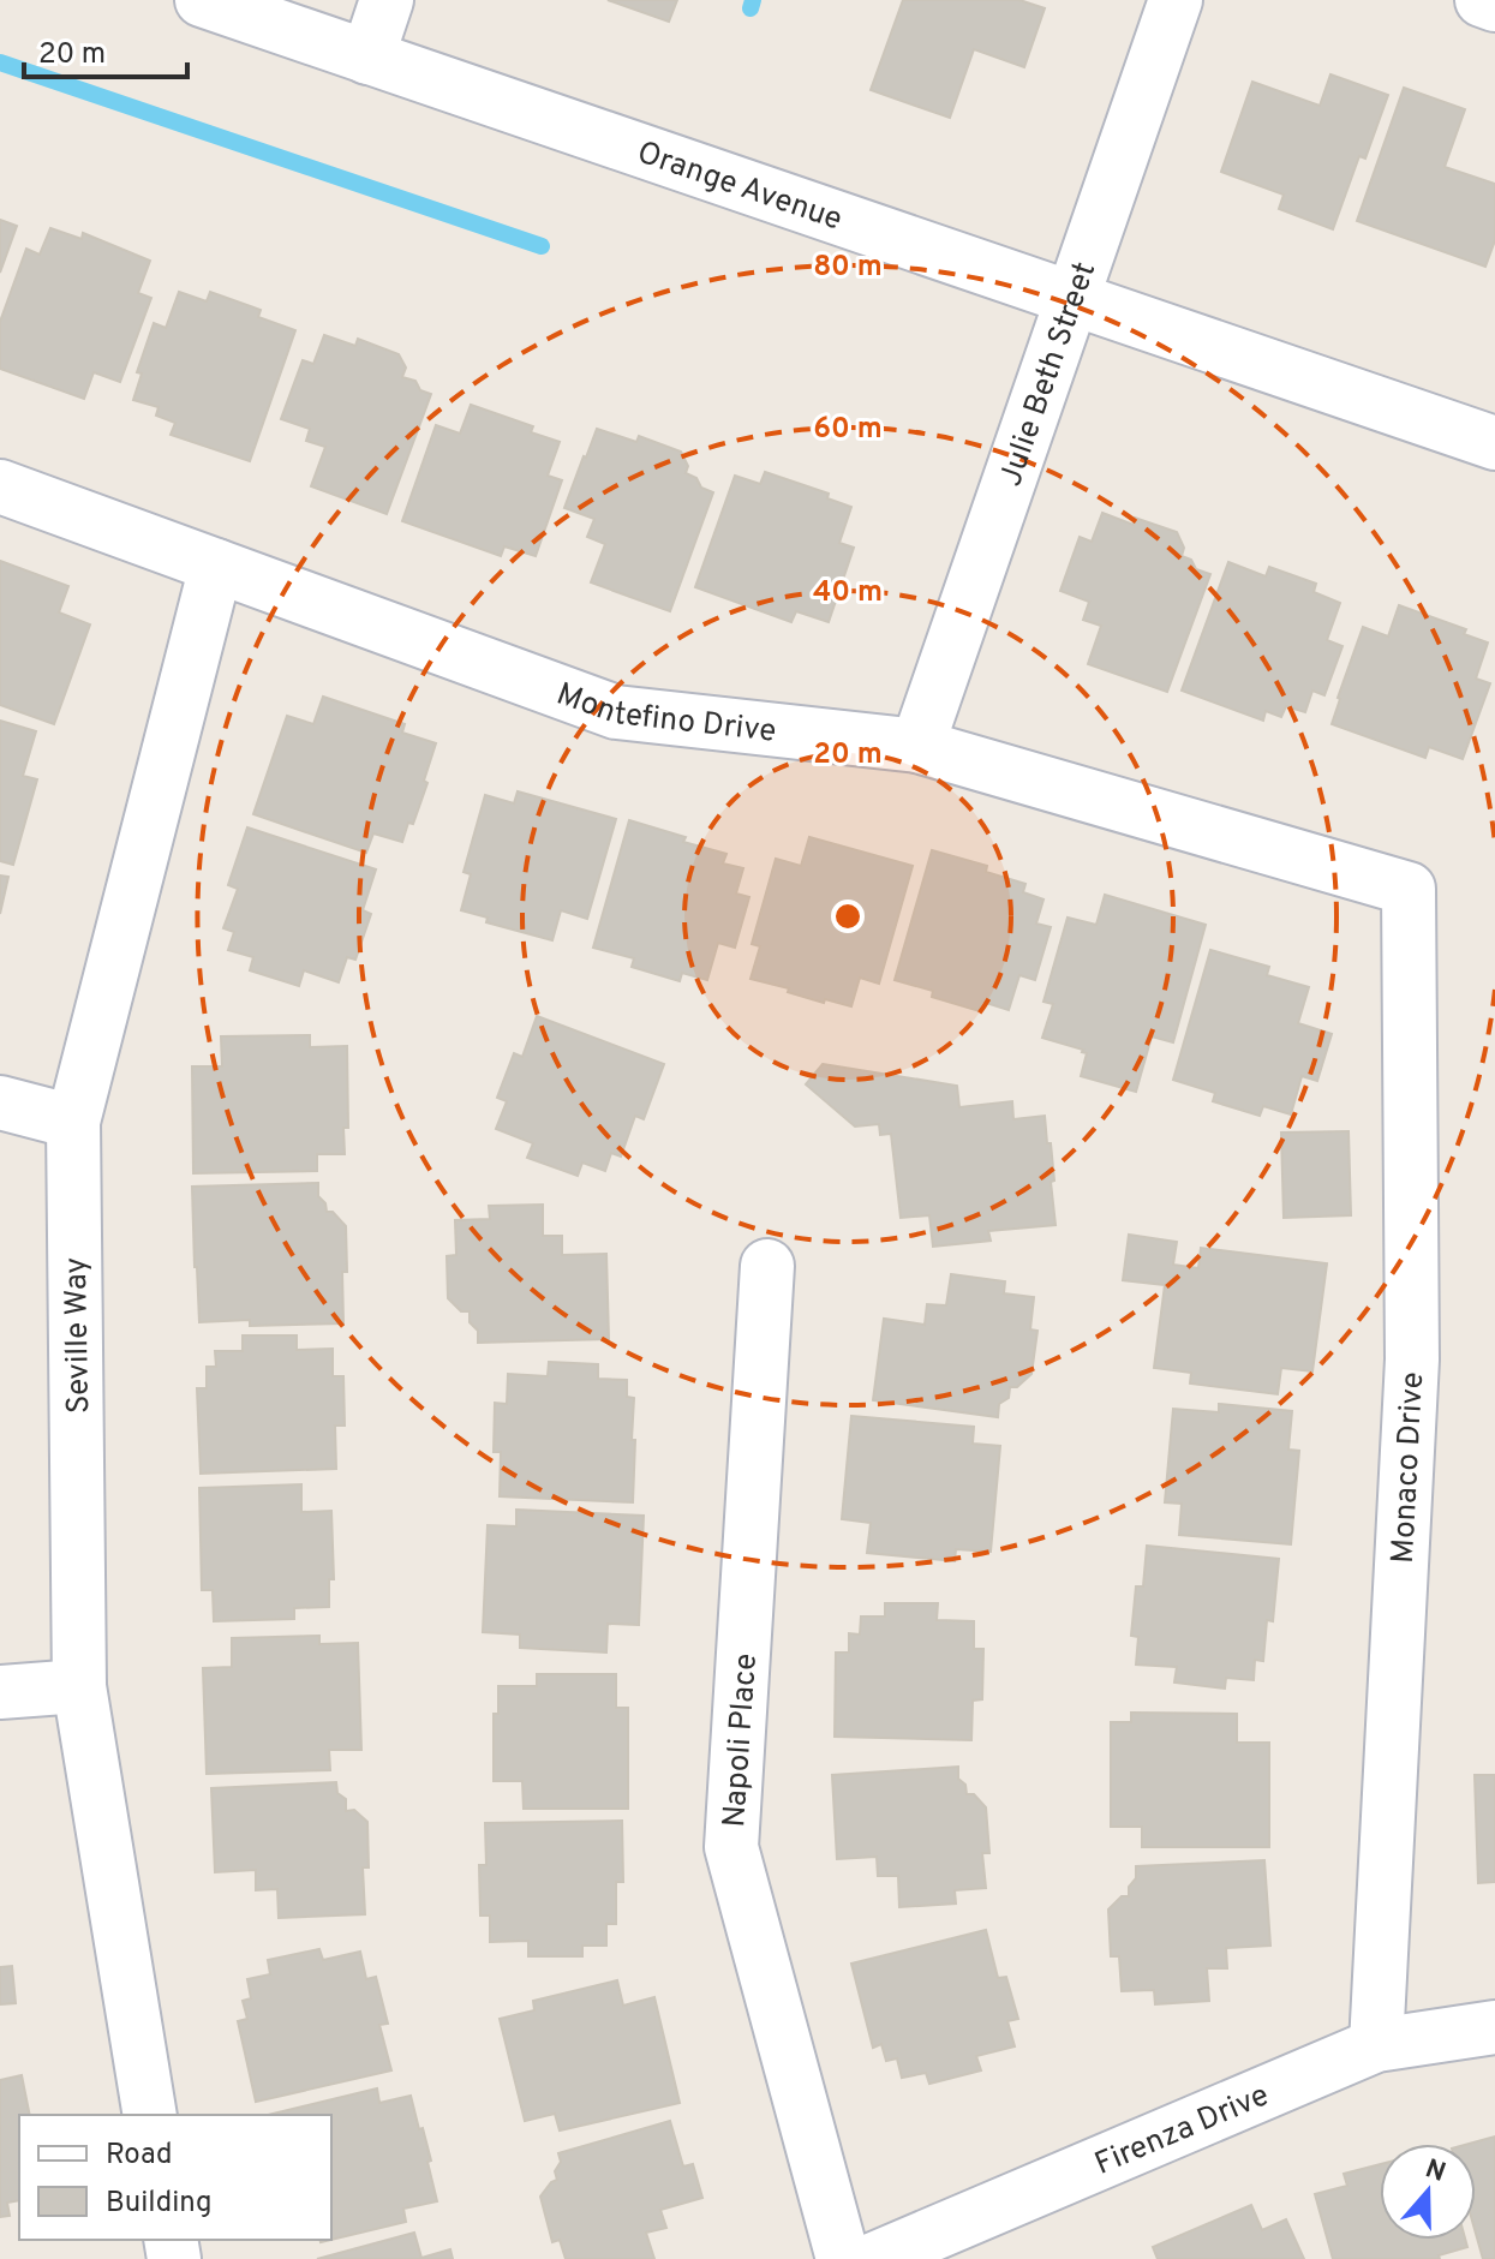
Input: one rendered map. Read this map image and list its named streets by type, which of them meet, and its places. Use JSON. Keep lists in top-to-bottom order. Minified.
{"streets":{"street":["Orange Avenue","Julie Beth Street","Montefino Drive","Seville Way","Monaco Drive","Napoli Place","Firenza Drive"]},"crossings":[["Orange Avenue","Julie Beth Street"],["Julie Beth Street","Montefino Drive"],["Montefino Drive","Seville Way"],["Montefino Drive","Monaco Drive"],["Monaco Drive","Firenza Drive"]],"legend":["Road","Building"],"scale_bar":"20 m","north":"top","rings":["80 m","60 m","40 m","20 m"]}
